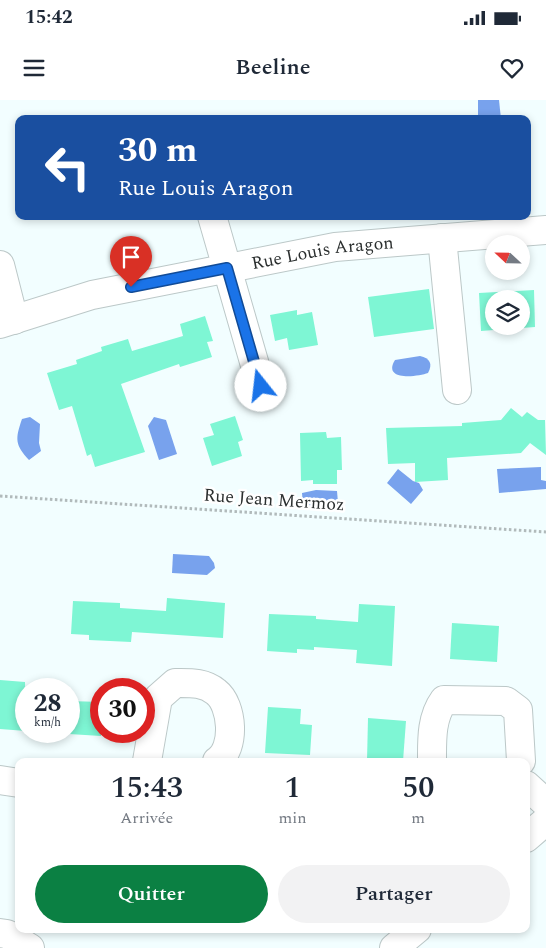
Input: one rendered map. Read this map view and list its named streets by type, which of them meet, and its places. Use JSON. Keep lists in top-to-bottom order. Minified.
{"streets":{"street":["Rue Louis Aragon"],"path":["Rue Jean Mermoz"]},"north":"left","page":{"status":"15:42","header":"Beeline","turn":["30 m","Rue Louis Aragon"],"speed":"28 km/h","limit":"30","eta":["15:43","Arrivée","1","min","50","m"],"buttons":["Quitter","Partager"]}}
